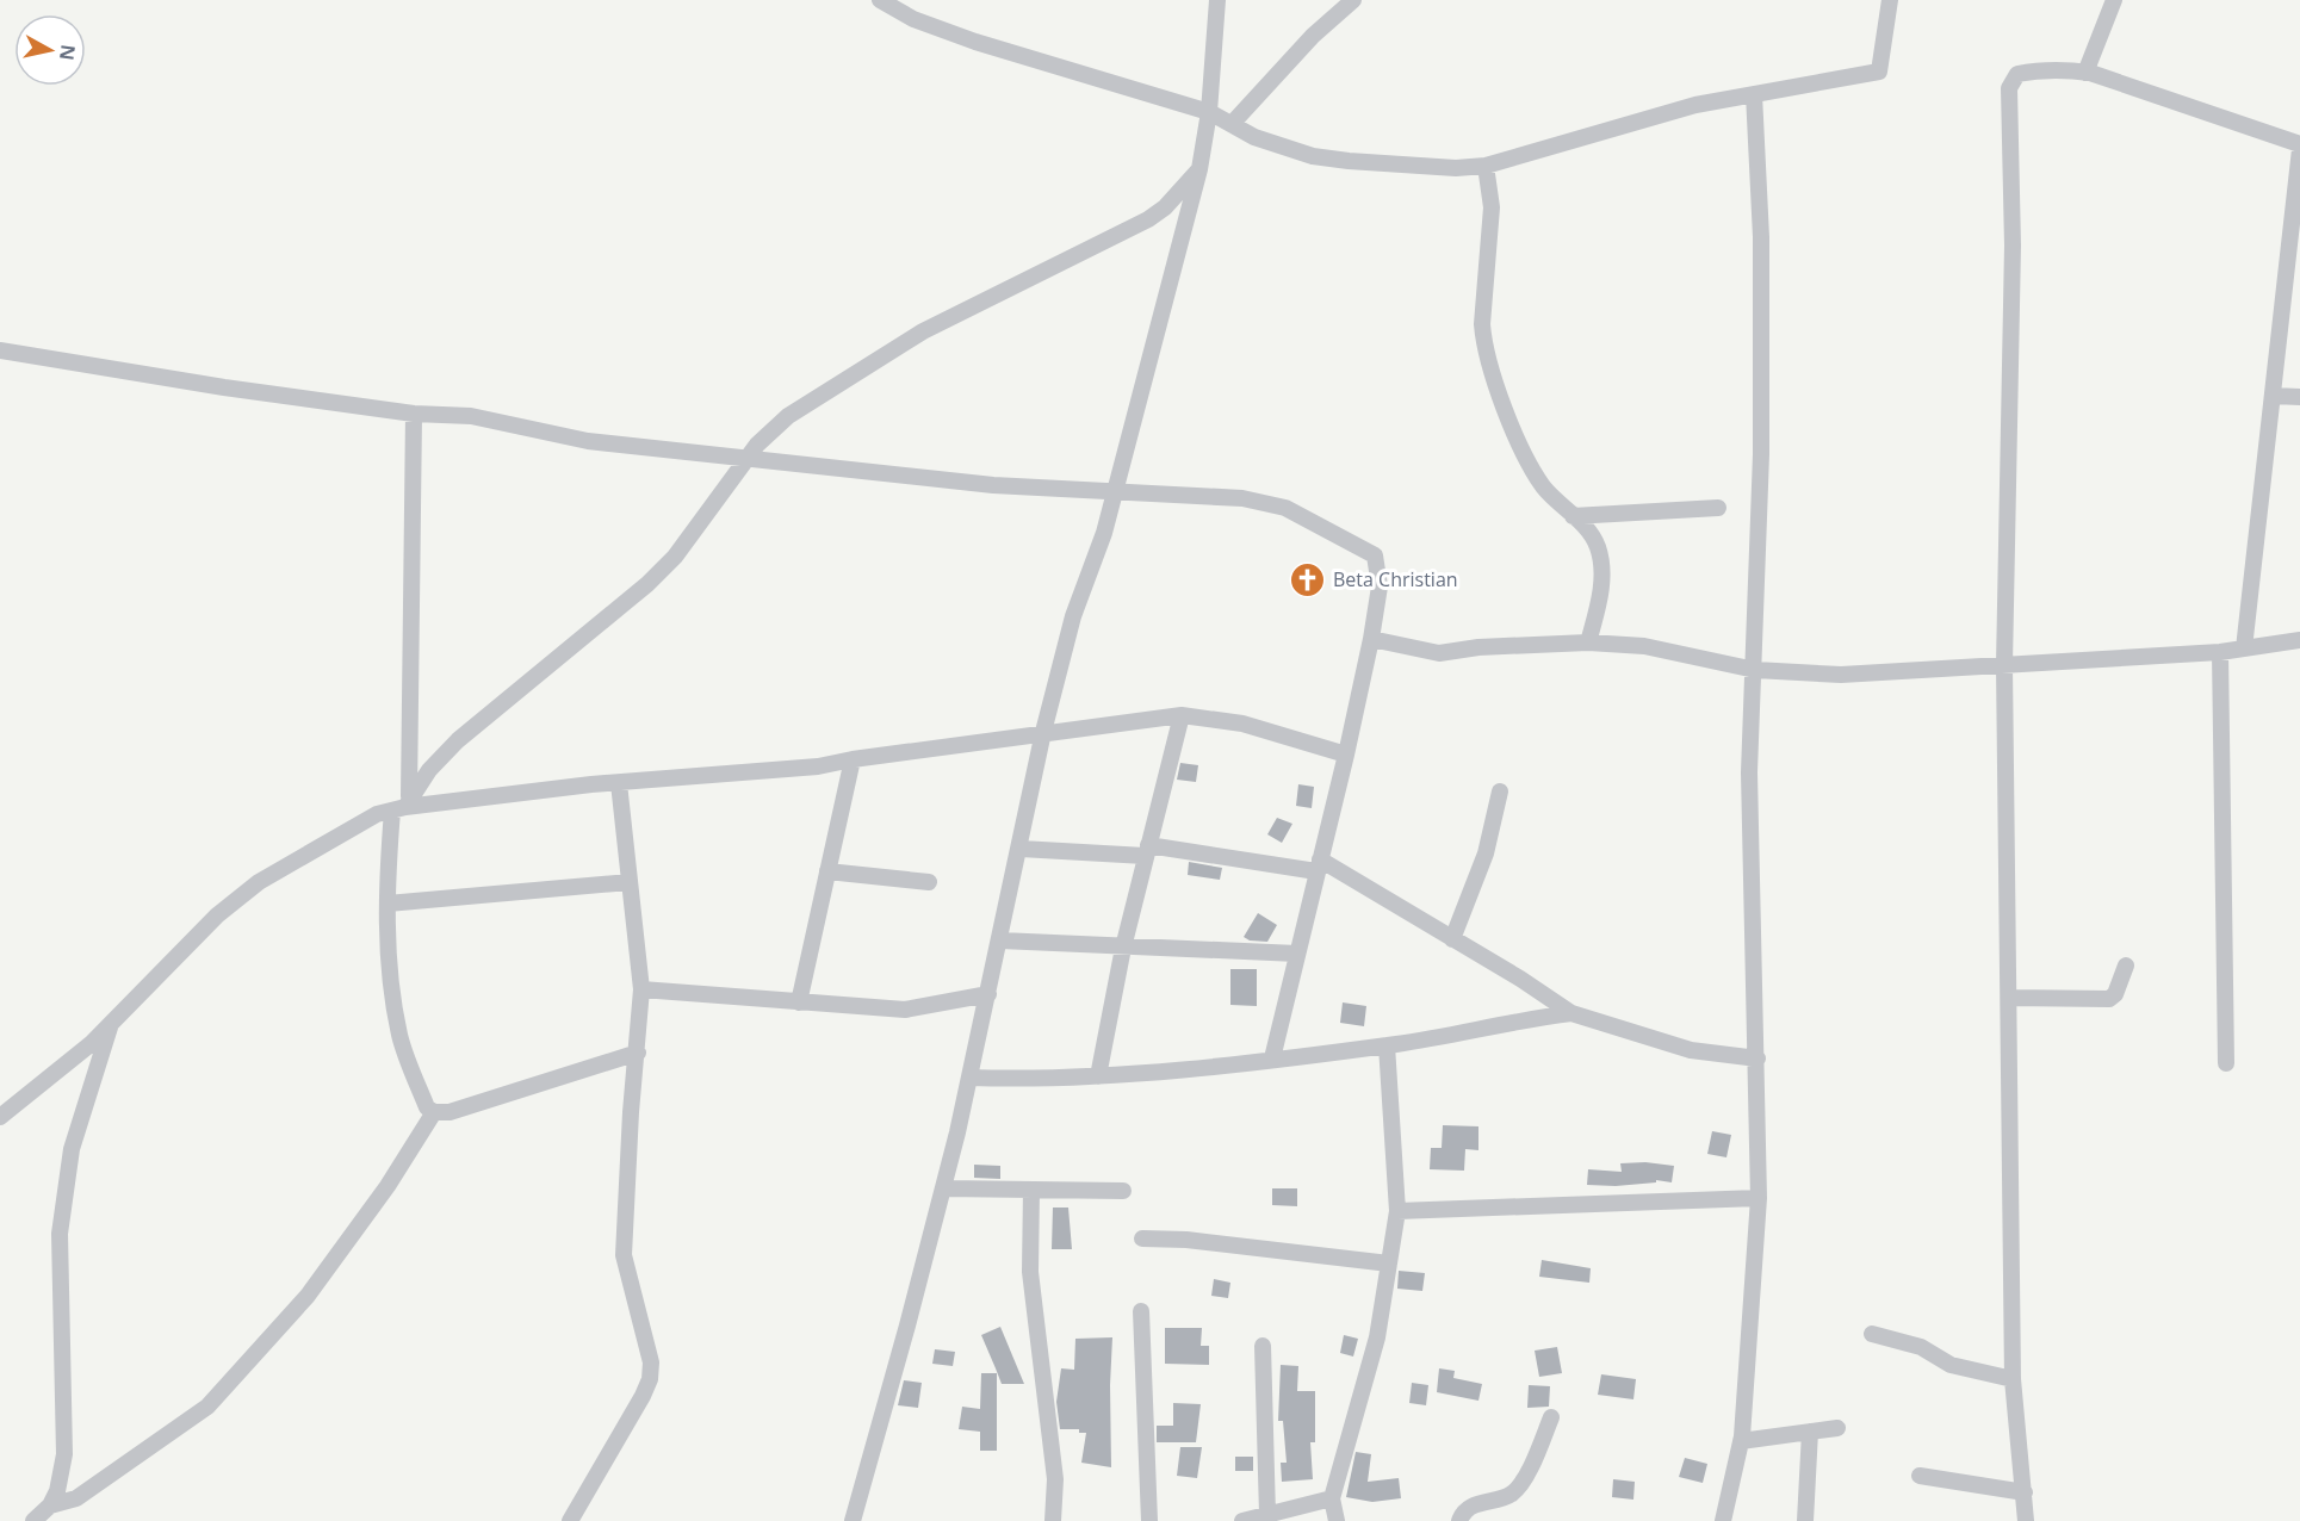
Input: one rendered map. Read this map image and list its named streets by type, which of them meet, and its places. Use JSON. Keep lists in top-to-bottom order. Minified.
{"places":{"church":["Beta Christian"]},"north":"right"}
